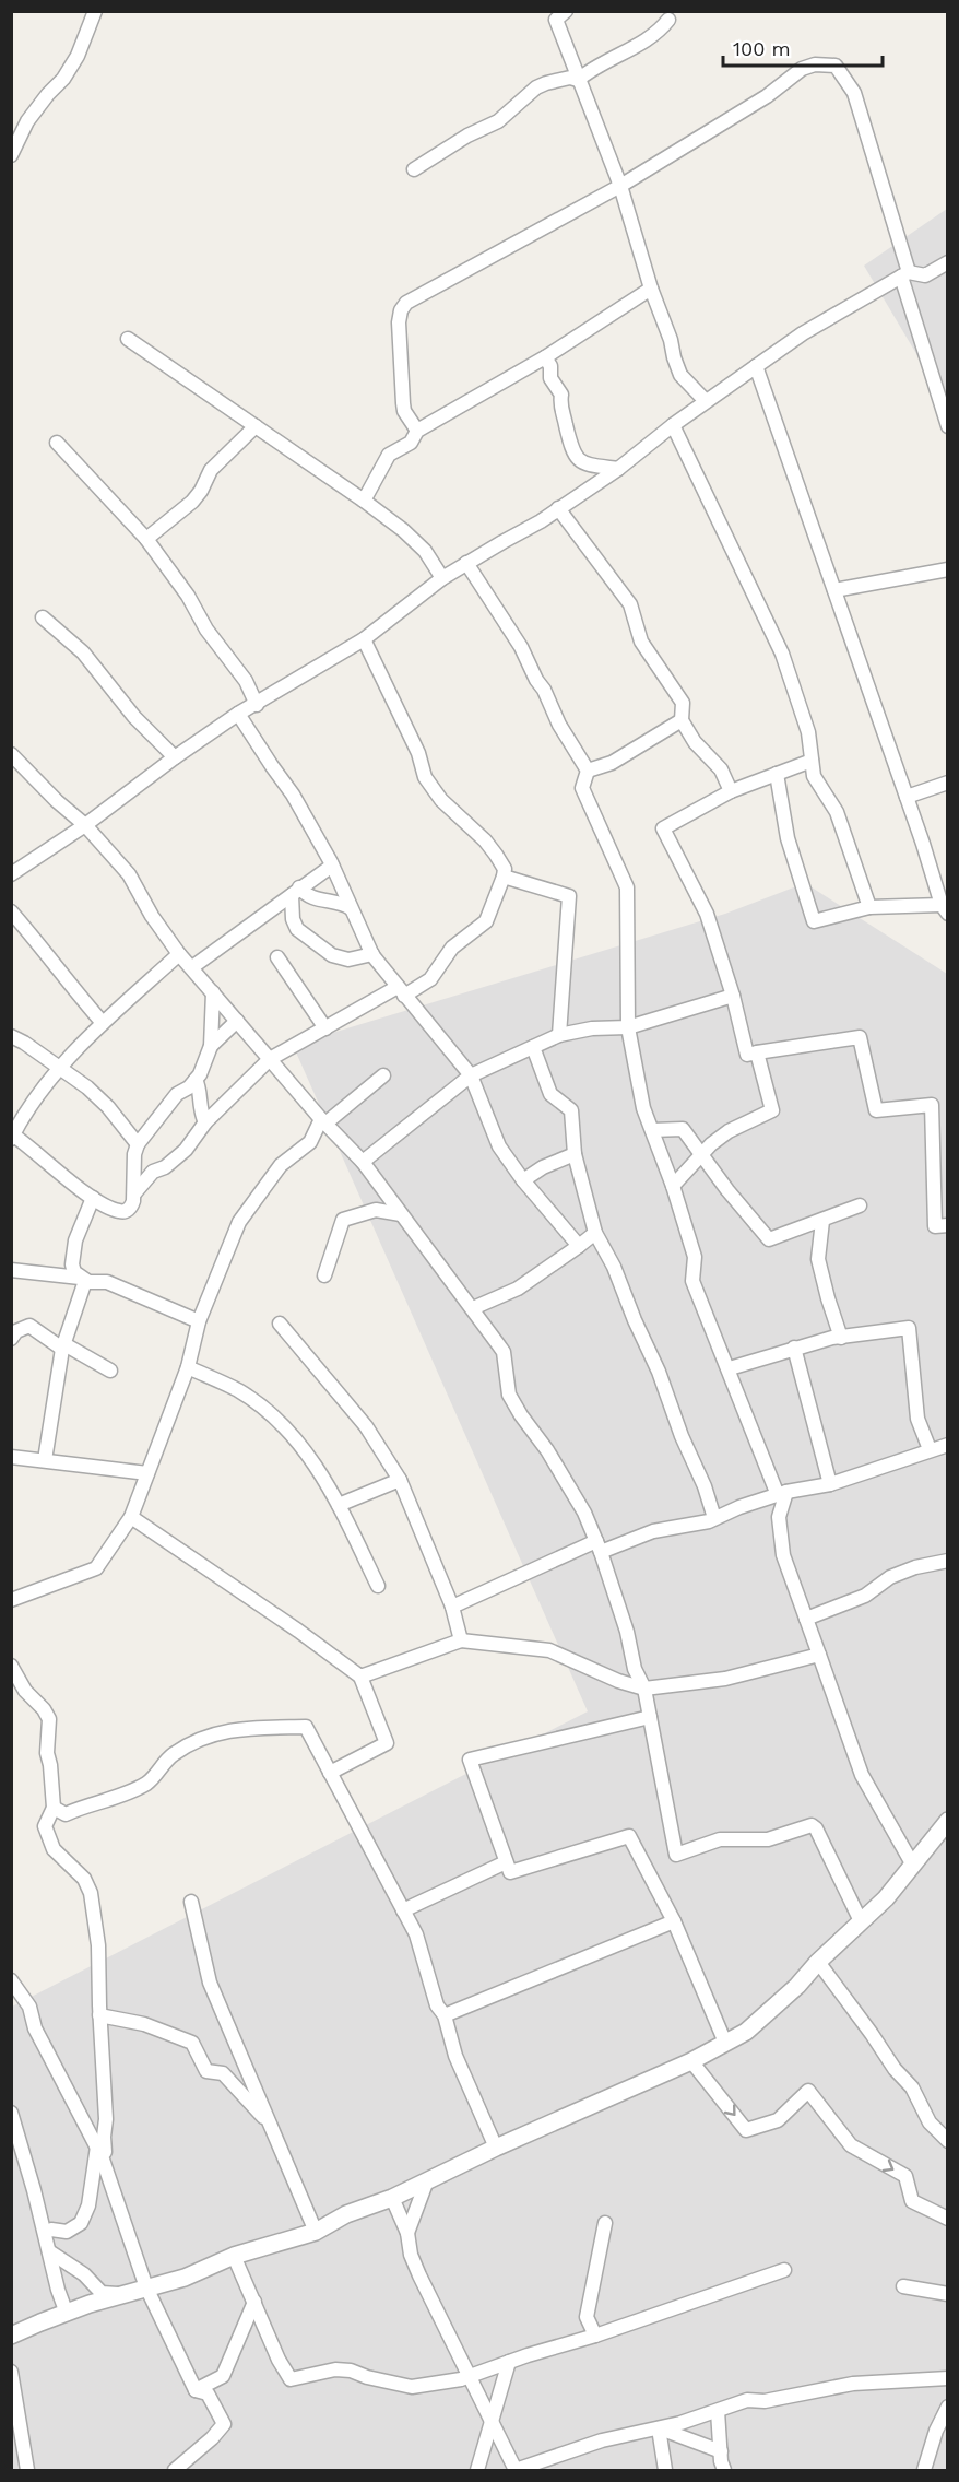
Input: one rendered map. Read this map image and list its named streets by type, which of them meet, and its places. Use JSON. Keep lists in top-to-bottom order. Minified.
{"scale_bar":"100 m"}
